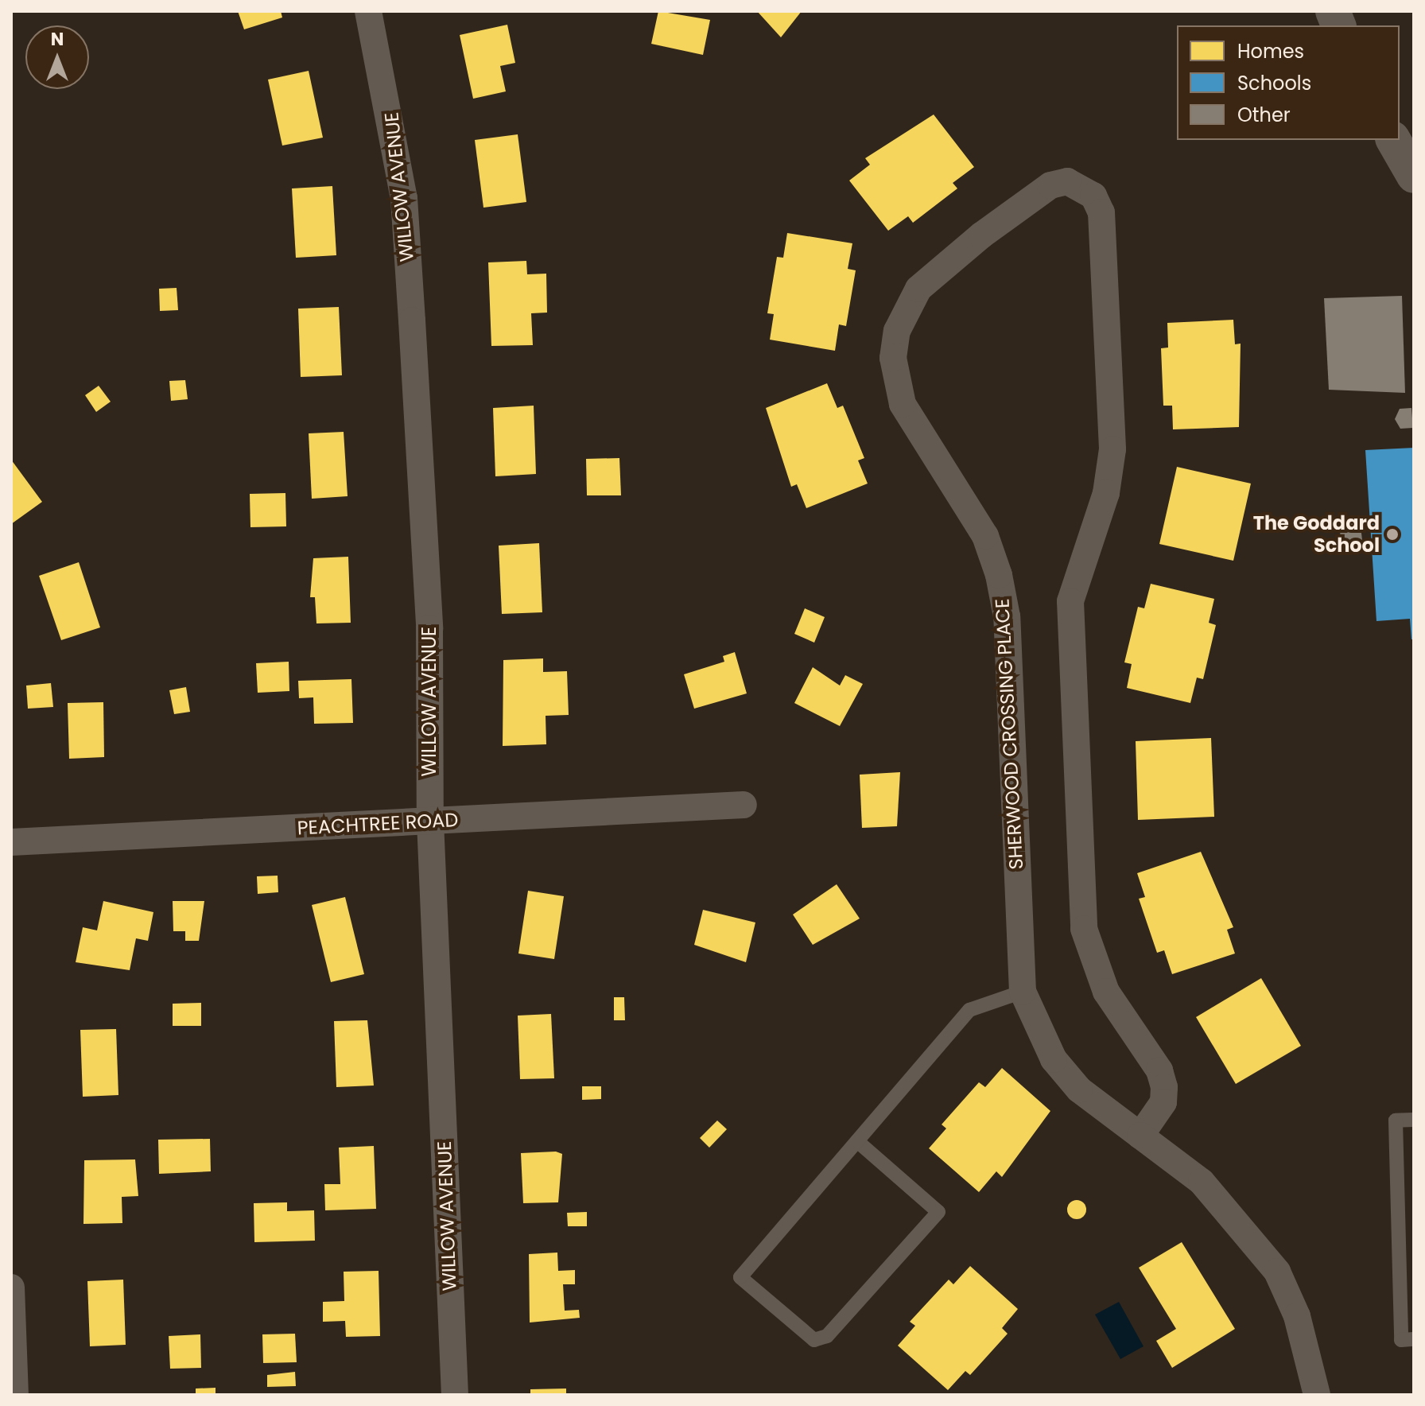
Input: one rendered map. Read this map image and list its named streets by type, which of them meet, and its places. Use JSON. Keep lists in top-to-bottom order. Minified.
{"streets":{"street":["WILLOW AVENUE","SHERWOOD CROSSING PLACE","PEACHTREE ROAD"]},"crossings":[["WILLOW AVENUE","PEACHTREE ROAD"]],"places":["The Goddard School"],"legend":["Homes","Schools","Other"],"north":"top"}
